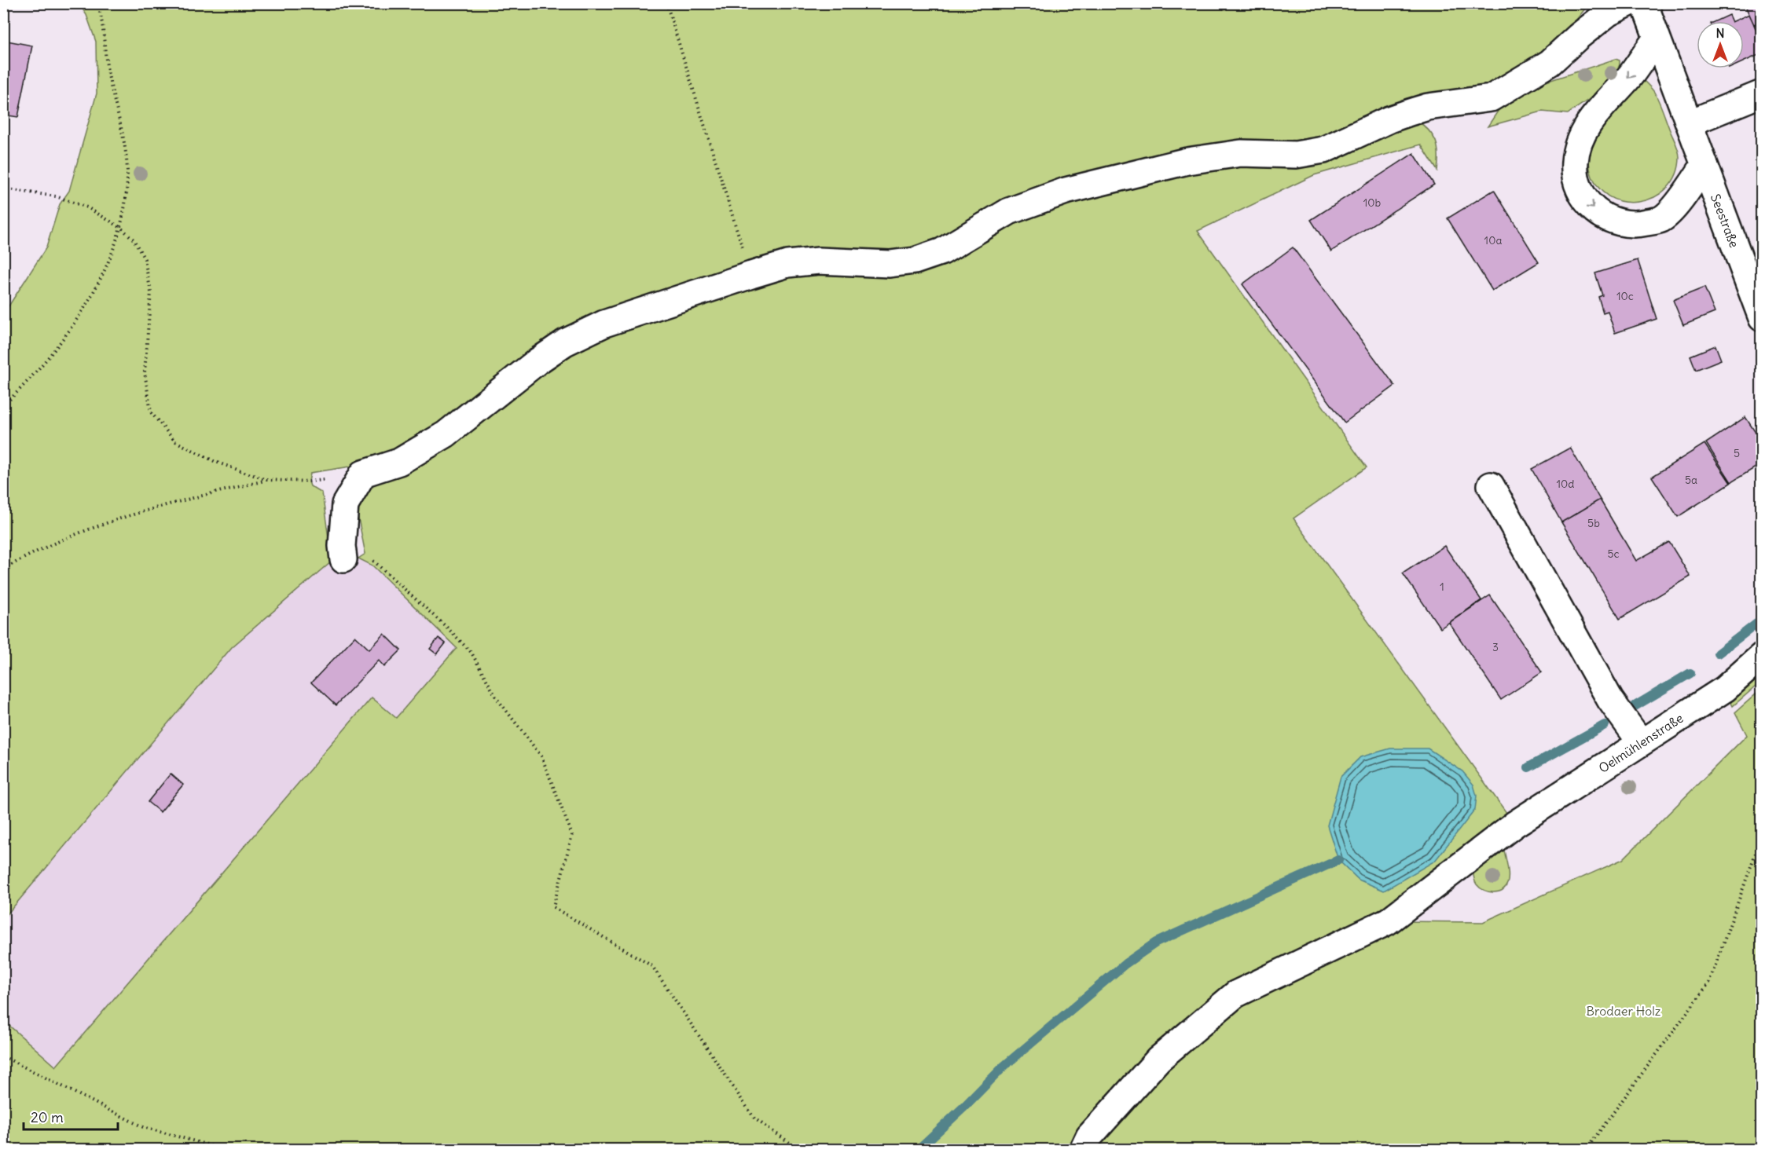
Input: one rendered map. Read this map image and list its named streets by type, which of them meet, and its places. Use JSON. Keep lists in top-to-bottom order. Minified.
{"streets":{"street":["Seestraße","Oelmühlenstraße"]},"parks":["Brodaer Holz"],"house_numbers":["10b","10a","10c","5","5a","10d","5b","5c","1","3"],"scale_bar":"20 m","north":"top"}
